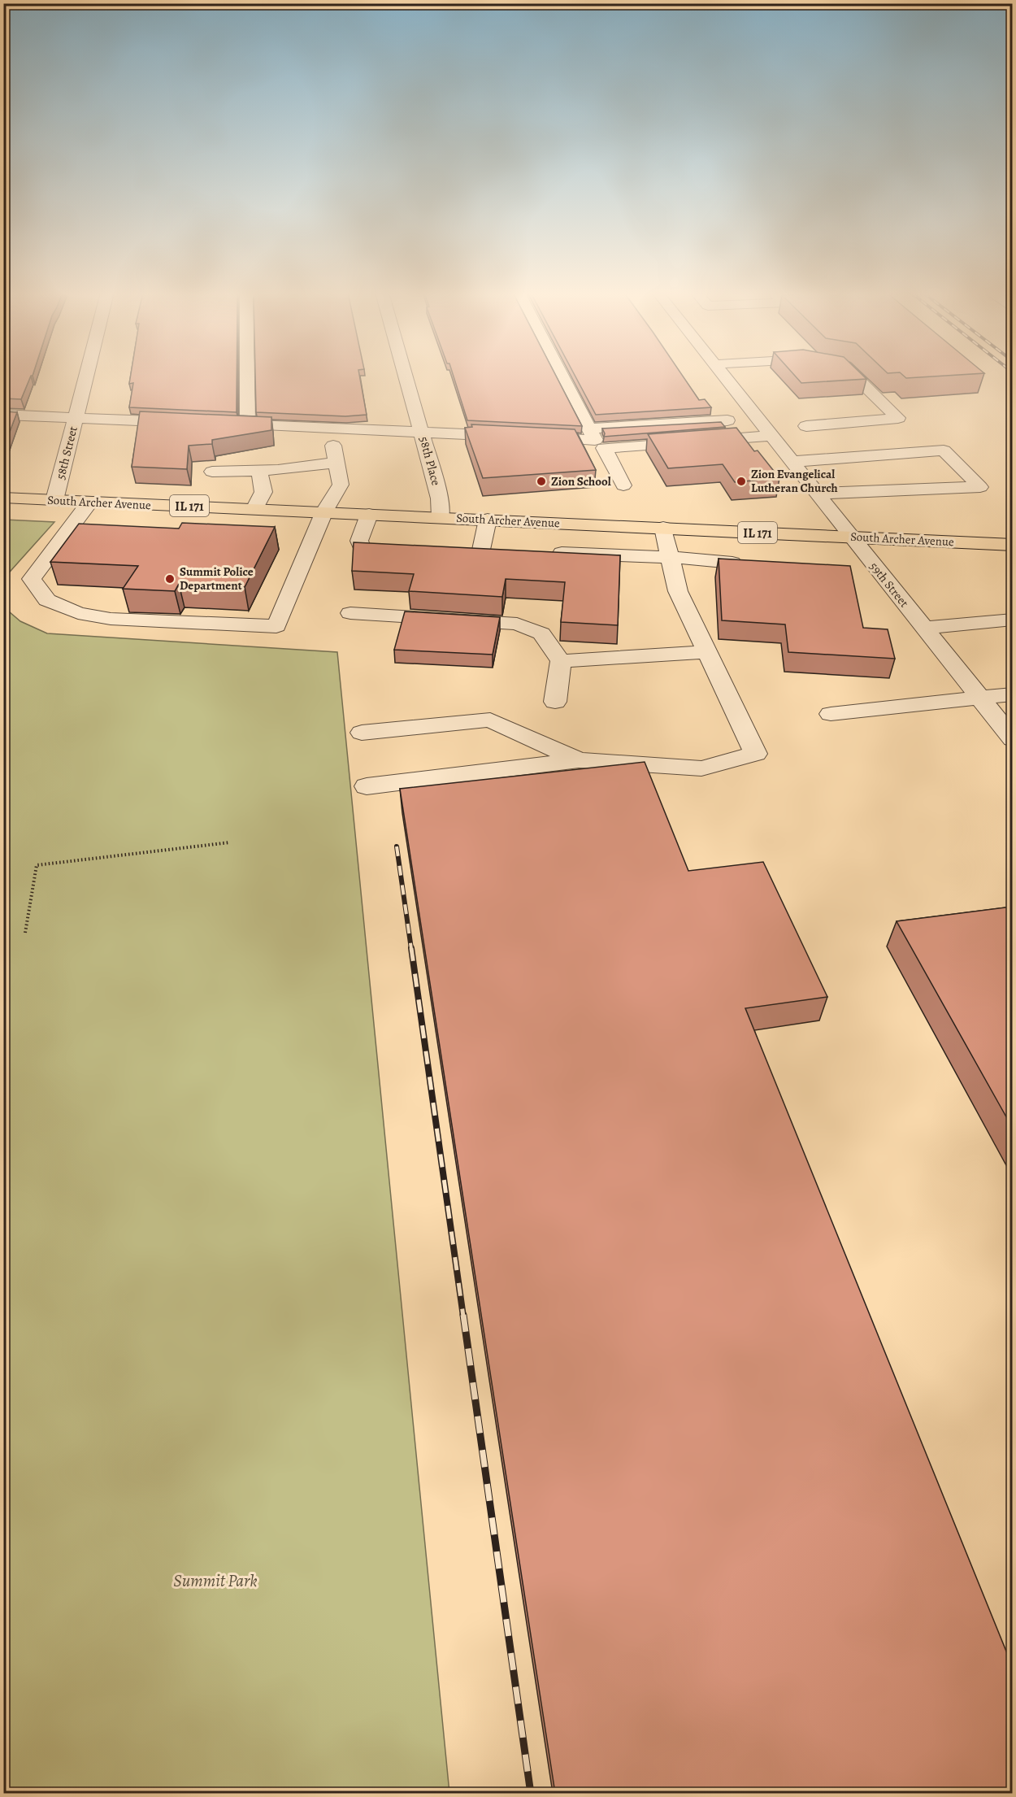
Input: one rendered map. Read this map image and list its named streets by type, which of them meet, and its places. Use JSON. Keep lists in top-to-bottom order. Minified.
{"streets":{"main road":["South Archer Avenue","IL 171"],"street":["58th Street","58th Place","59th Street"]},"crossings":[["58th Street","South Archer Avenue"],["58th Place","South Archer Avenue"],["South Archer Avenue","59th Street"]],"parks":["Summit Park"],"places":["Zion School","Zion Evangelical Lutheran Church","Summit Police Department"]}
